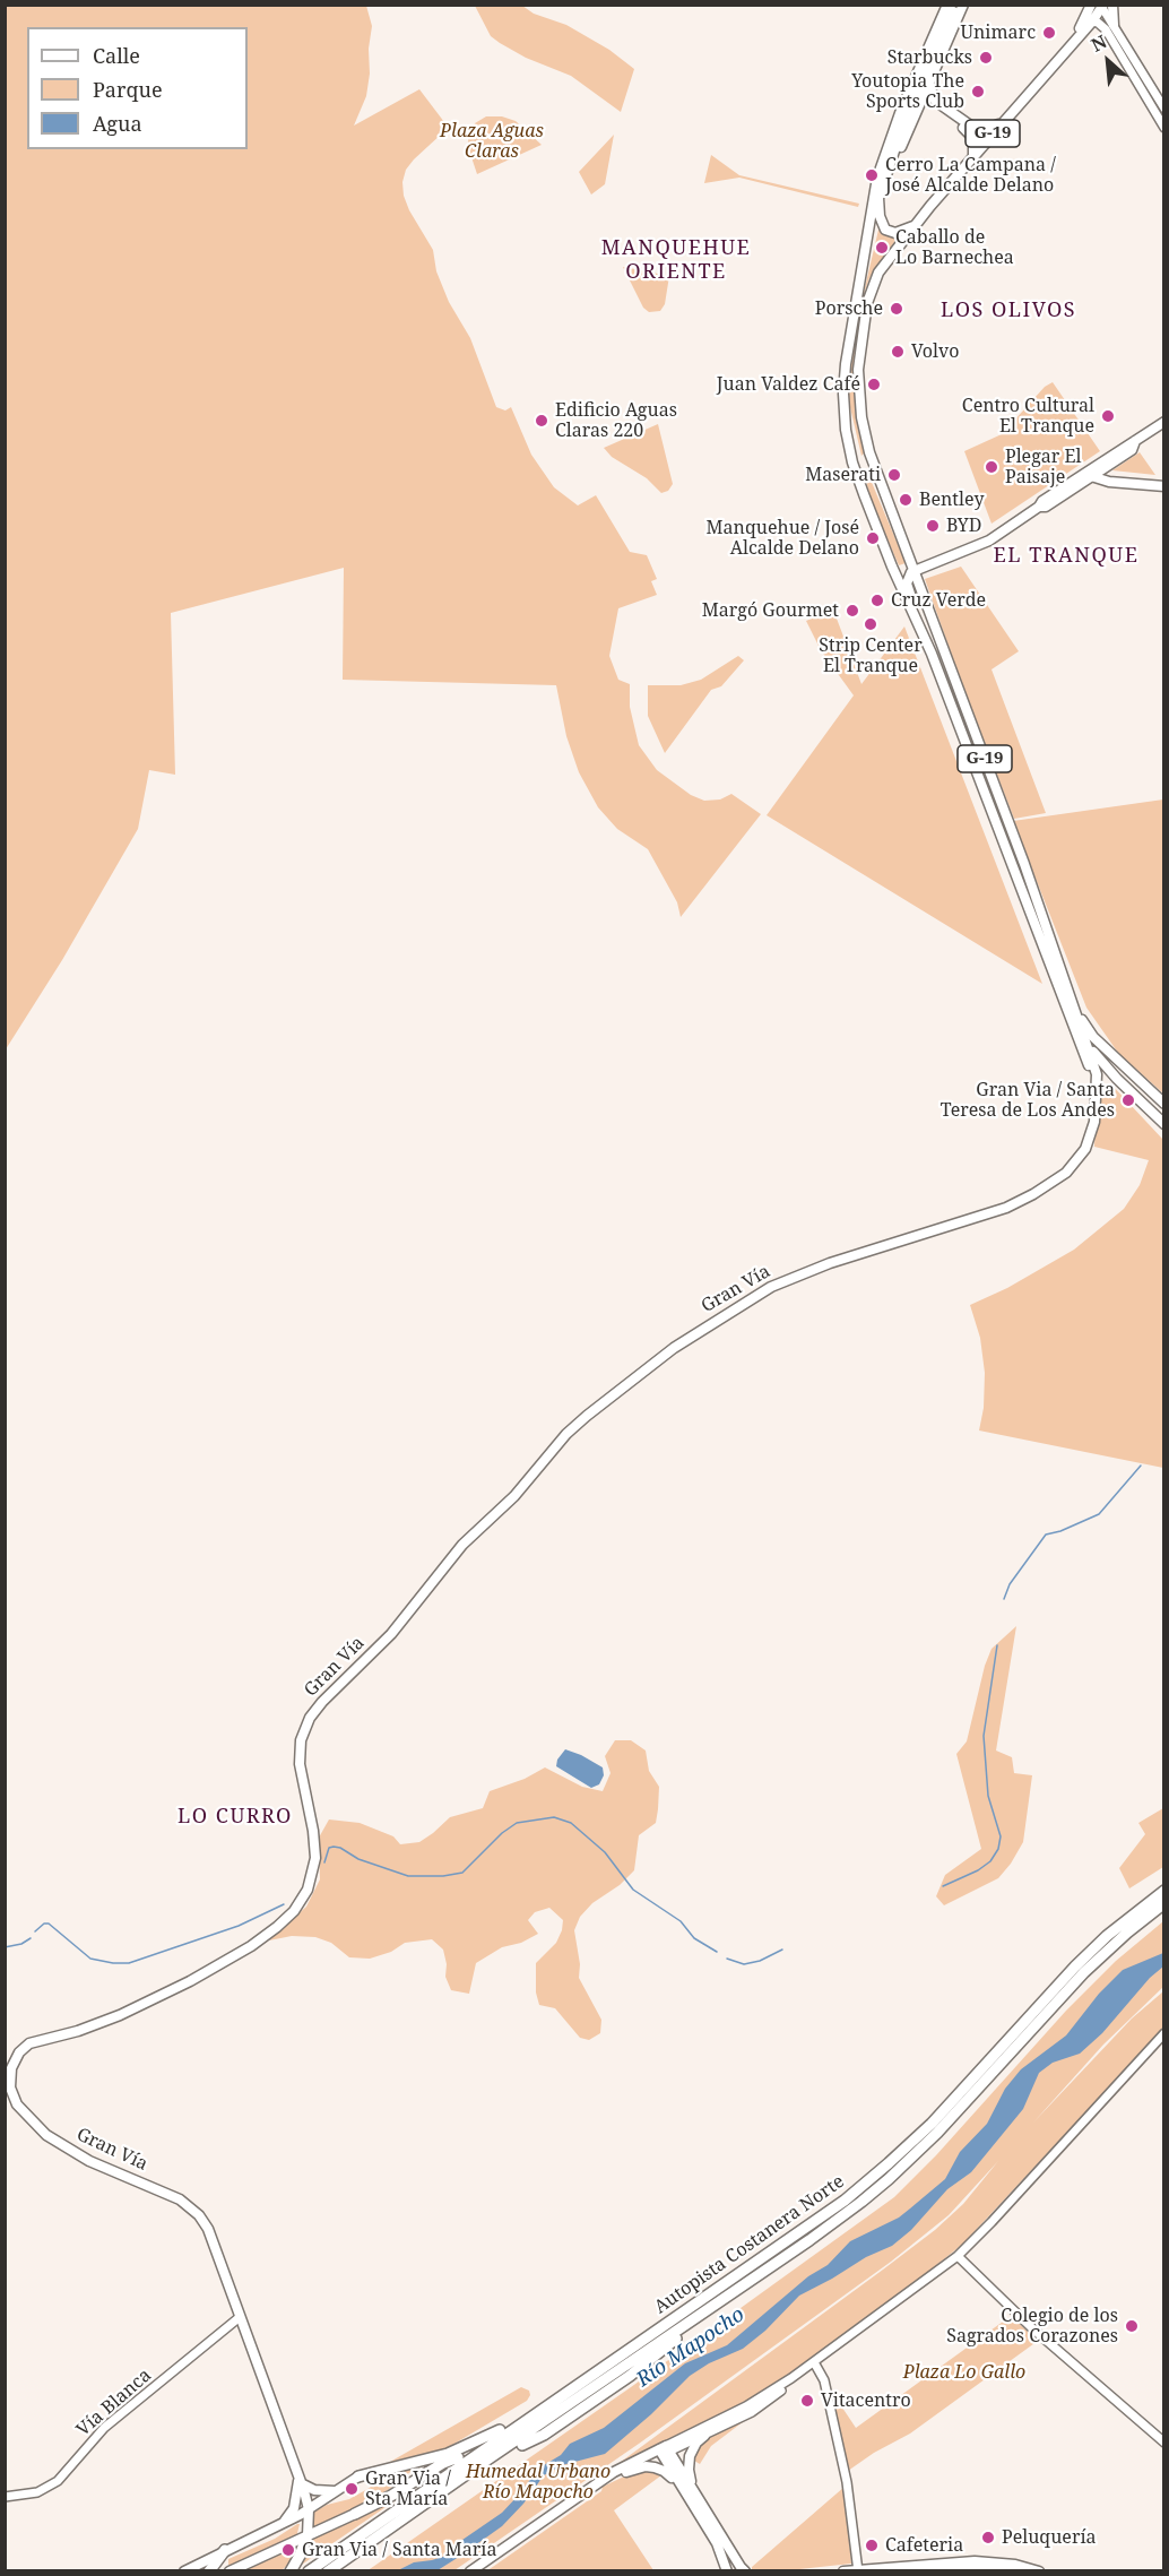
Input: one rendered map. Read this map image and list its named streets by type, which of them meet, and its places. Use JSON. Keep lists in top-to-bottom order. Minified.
{"streets":{"highway":["Autopista Costanera Norte"],"main road":["G-19","Gran Vía"],"street":["Vía Blanca"]},"crossings":[["G-19","Gran Vía"],["Gran Vía","Vía Blanca"]],"districts":["MANQUEHUE ORIENTE","LOS OLIVOS","EL TRANQUE","LO CURRO"],"water":["Río Mapocho"],"parks":["Plaza Aguas Claras","Plaza Lo Gallo","Humedal Urbano Río Mapocho"],"places":["Unimarc","Starbucks","Youtopia The Sports Club","Cerro La Campana / José Alcalde Delano","Caballo de Lo Barnechea","Porsche","Volvo","Juan Valdez Café","Centro Cultural El Tranque","Edificio Aguas Claras 220","Plegar El Paisaje","Maserati","Bentley","BYD","Manquehue / José Alcalde Delano","Cruz Verde","Margó Gourmet","Strip Center El Tranque","Gran Via / Santa Teresa de Los Andes","Colegio de los Sagrados Corazones","Vitacentro","Gran Via / Sta María","Peluquería","Cafeteria","Gran Via / Santa María"],"legend":["Calle","Parque","Agua"],"north":"top left"}
